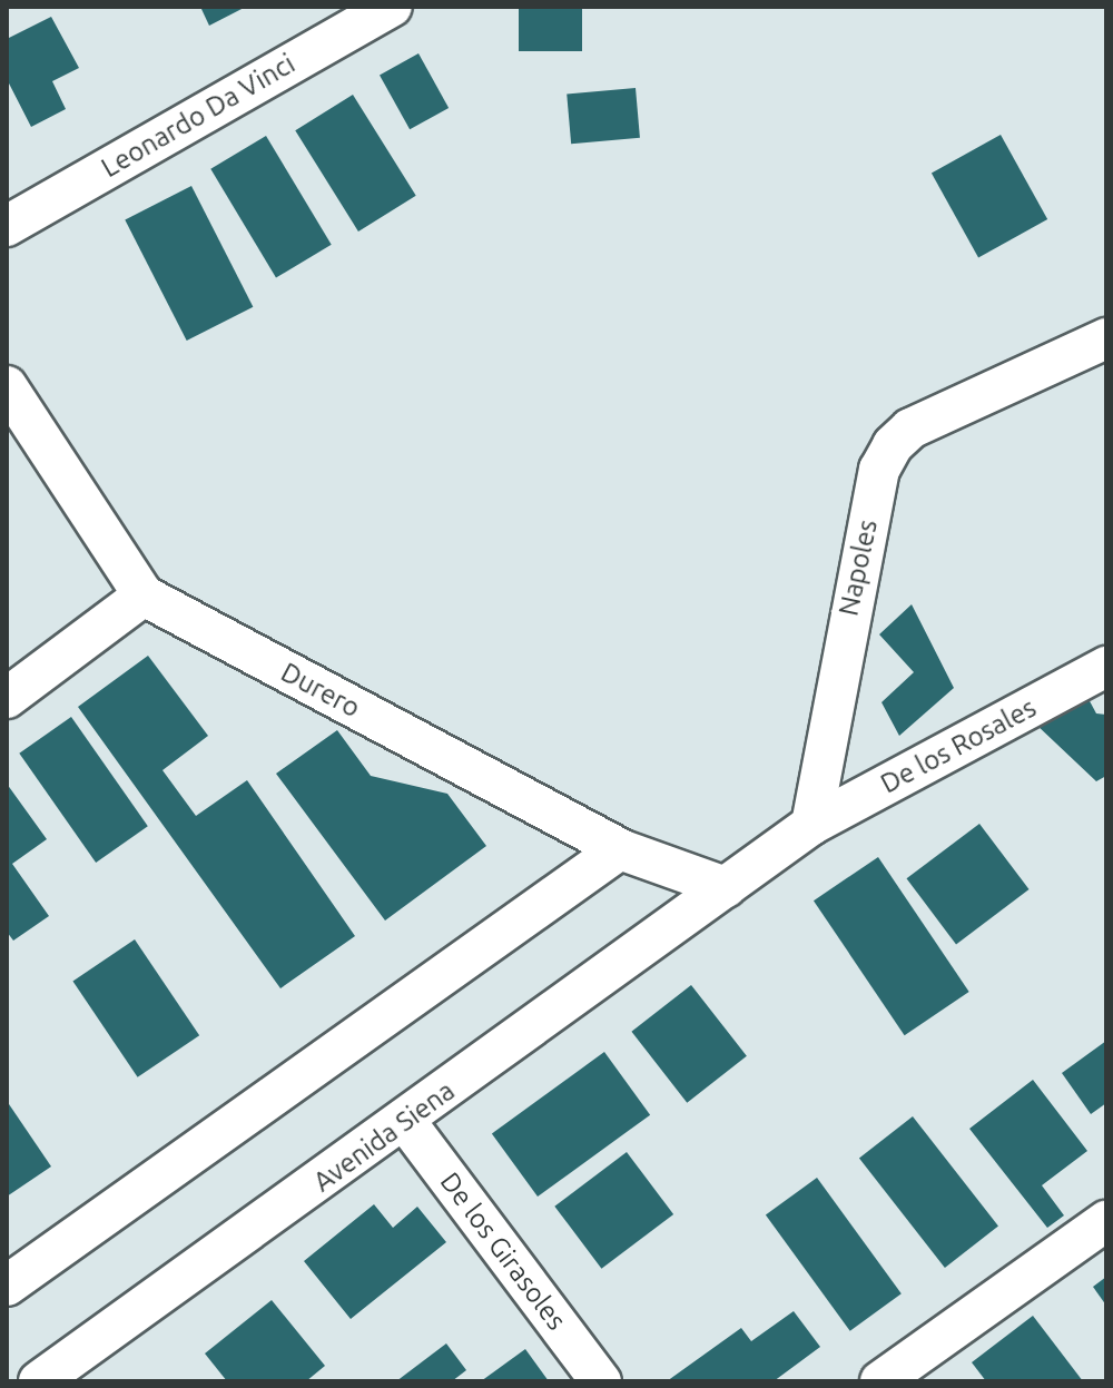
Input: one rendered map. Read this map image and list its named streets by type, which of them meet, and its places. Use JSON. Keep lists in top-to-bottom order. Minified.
{"streets":{"street":["Leonardo Da Vinci","Napoles","Durero","De los Rosales","Avenida Siena","De los Girasoles"]},"crossings":[["Napoles","De los Rosales"],["Durero","Avenida Siena"],["Avenida Siena","De los Girasoles"]]}
